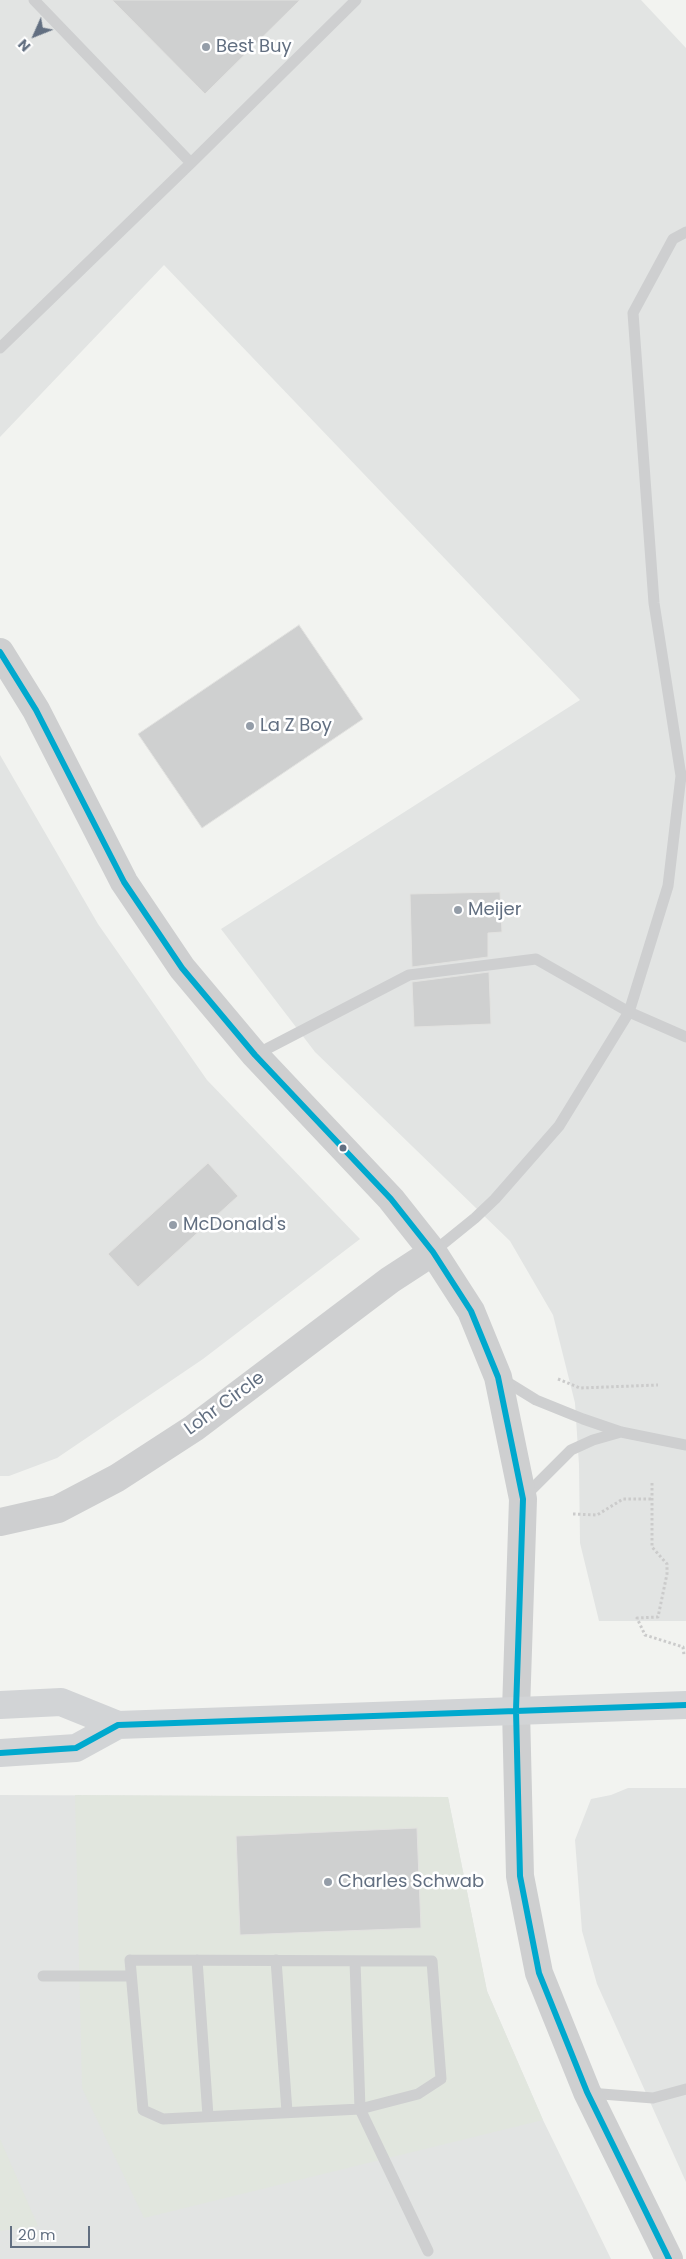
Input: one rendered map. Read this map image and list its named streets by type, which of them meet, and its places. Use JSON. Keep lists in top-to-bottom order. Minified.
{"streets":{"street":["Lohr Circle"]},"places":["Best Buy","La Z Boy","Meijer","McDonald's","Charles Schwab"],"scale_bar":"20 m","north":"bottom left"}
